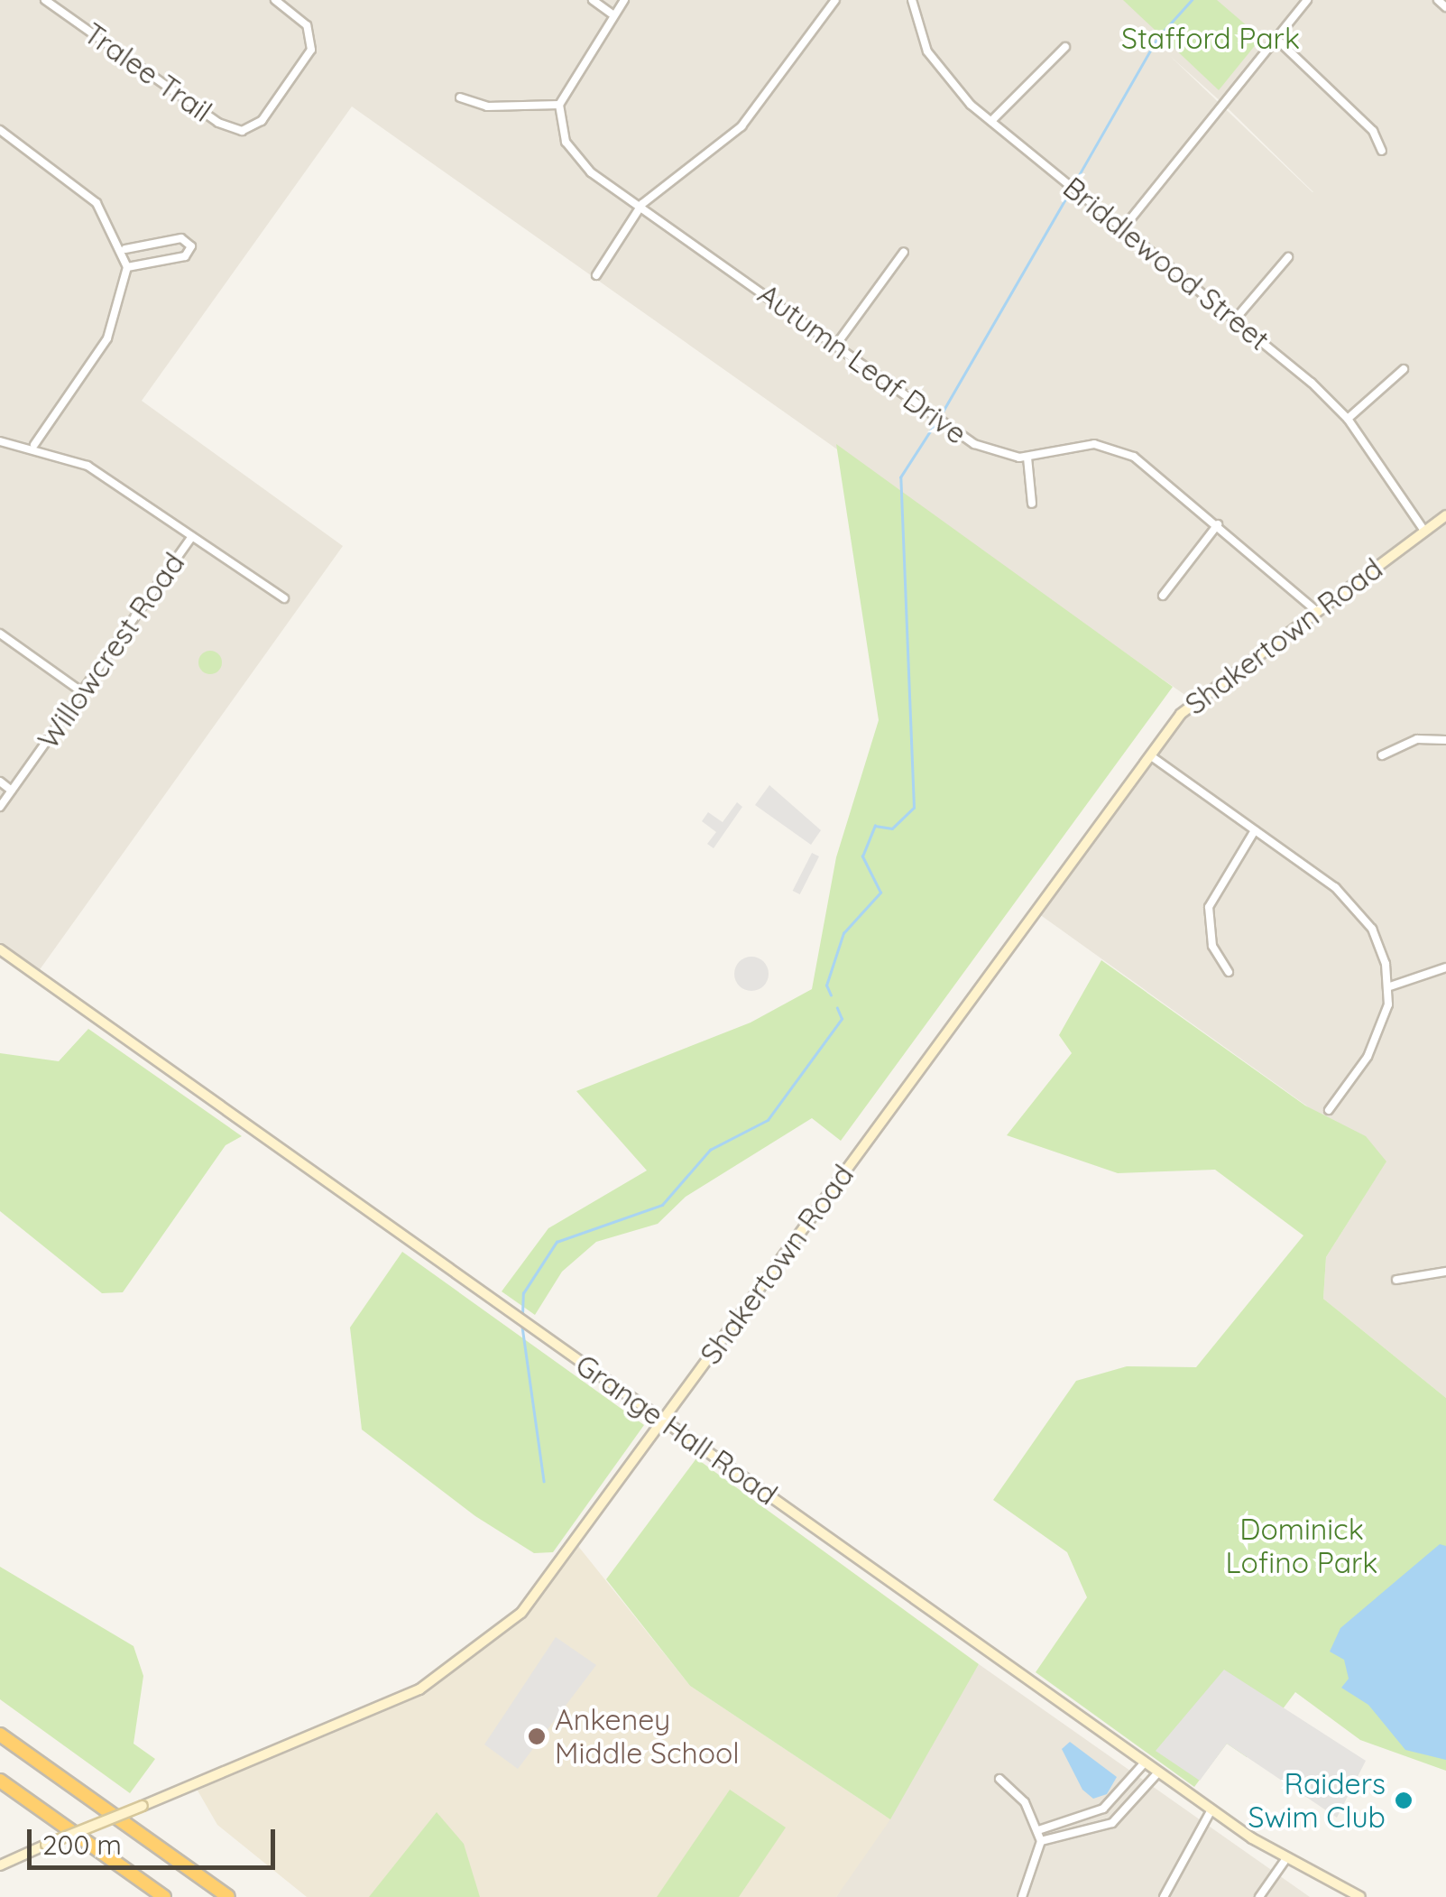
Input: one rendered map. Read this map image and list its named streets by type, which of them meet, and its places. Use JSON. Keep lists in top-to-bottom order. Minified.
{"streets":{"street":["Tralee Trail","Briddlewood Street","Autumn Leaf Drive","Shakertown Road","Willowcrest Road","Grange Hall Road"]},"crossings":[["Briddlewood Street","Shakertown Road"],["Autumn Leaf Drive","Shakertown Road"],["Shakertown Road","Grange Hall Road"]],"parks":["Stafford Park","Dominick Lofino Park"],"places":["Ankeney Middle School","Raiders Swim Club"],"scale_bar":"200 m"}
